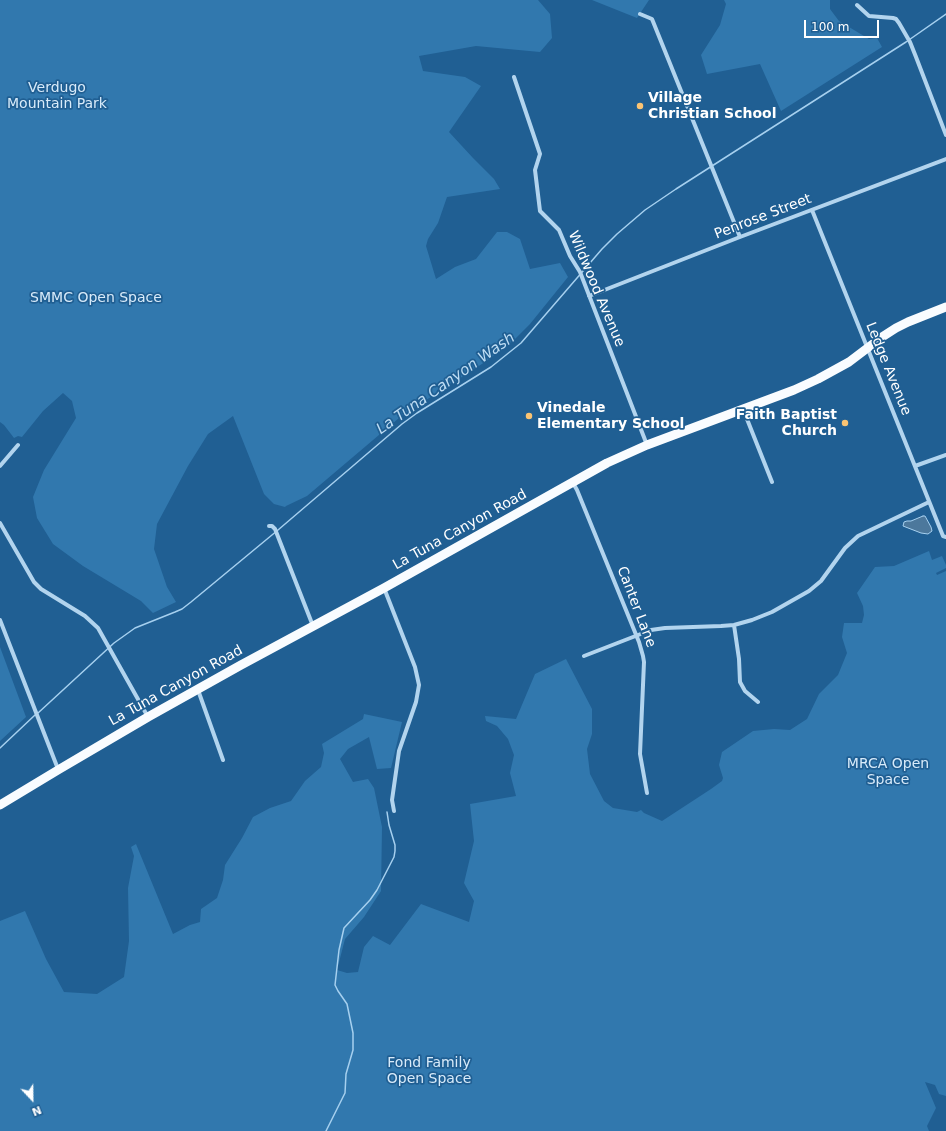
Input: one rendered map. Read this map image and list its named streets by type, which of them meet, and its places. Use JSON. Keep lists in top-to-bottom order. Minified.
{"streets":{"main road":["La Tuna Canyon Road"],"street":["Penrose Street","Wildwood Avenue","Ledge Avenue","Canter Lane"]},"crossings":[["Penrose Street","Wildwood Avenue"],["Penrose Street","Ledge Avenue"],["Wildwood Avenue","La Tuna Canyon Road"],["Ledge Avenue","La Tuna Canyon Road"],["La Tuna Canyon Road","Canter Lane"]],"water":["La Tuna Canyon Wash"],"parks":["Verdugo Mountain Park","SMMC Open Space","MRCA Open Space","Fond Family Open Space"],"places":["Village Christian School","Vinedale Elementary School","Faith Baptist Church"],"scale_bar":"100 m","north":"bottom"}
